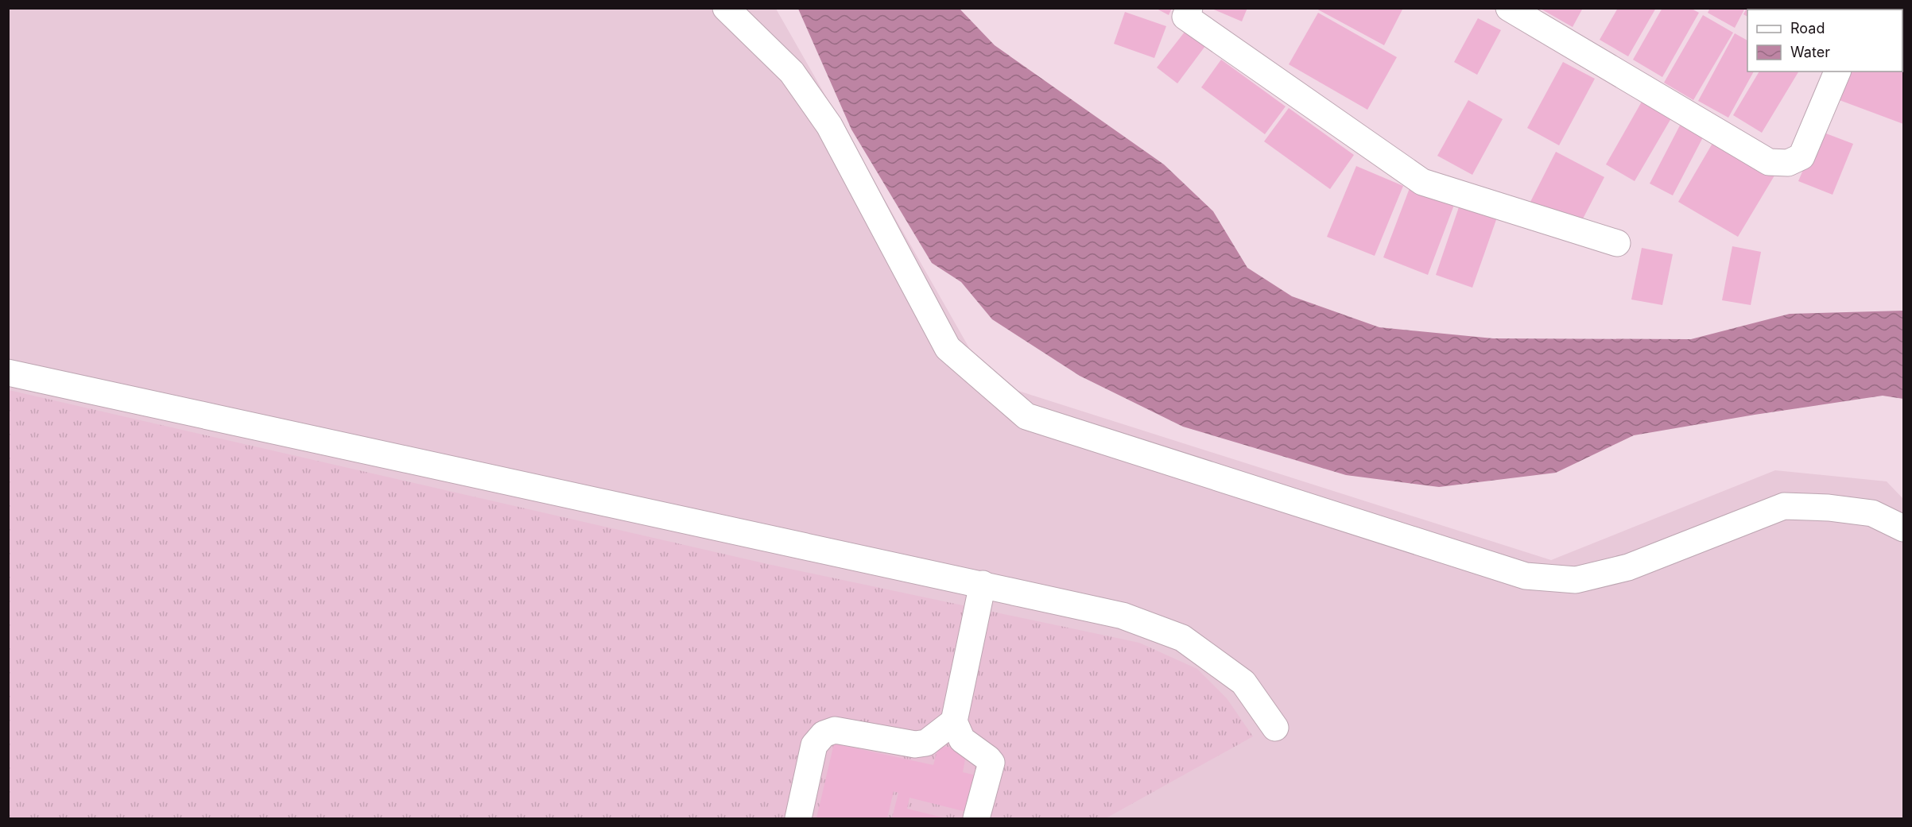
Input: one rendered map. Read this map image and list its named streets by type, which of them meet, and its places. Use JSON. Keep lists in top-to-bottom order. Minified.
{"legend":["Road","Water"]}
